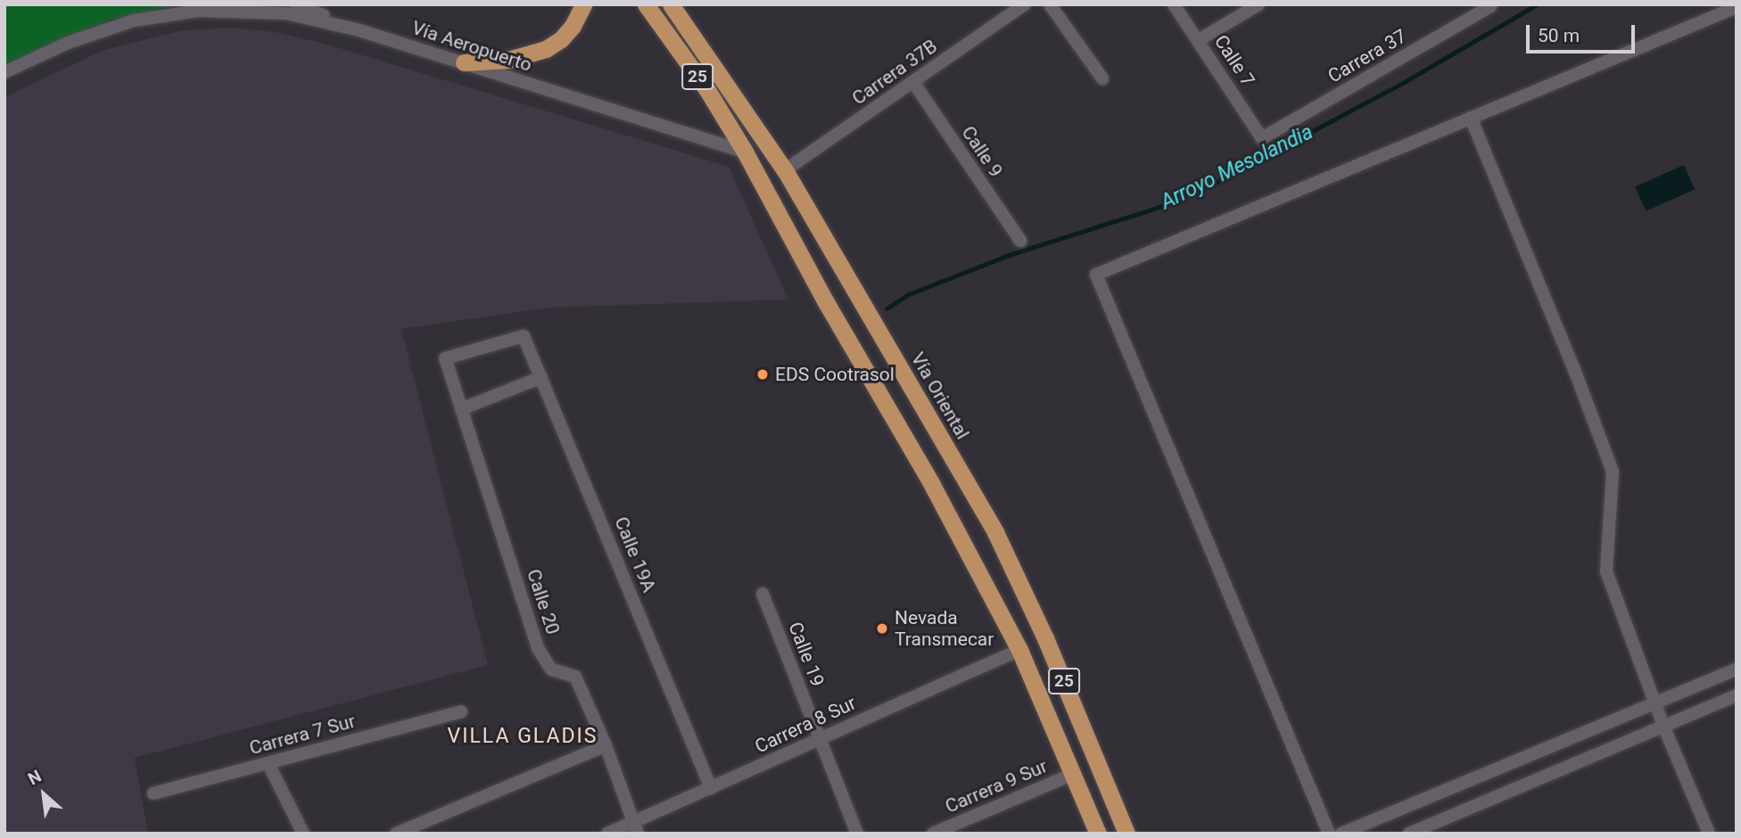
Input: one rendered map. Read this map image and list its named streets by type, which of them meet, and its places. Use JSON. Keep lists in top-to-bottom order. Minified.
{"streets":{"highway":["25","Vía Oriental"],"street":["Vía Aeropuerto","Carrera 37","Calle 7","Carrera 37B","Calle 9","Calle 19A","Calle 20","Calle 19","Carrera 8 Sur","Carrera 7 Sur","Carrera 9 Sur"]},"crossings":[["Vía Aeropuerto","25"],["Carrera 37","Calle 7"],["Carrera 37B","Calle 9"],["Carrera 37B","Vía Oriental"],["25","Carrera 8 Sur"],["25","Carrera 9 Sur"],["Calle 19A","Calle 20"],["Calle 19A","Carrera 8 Sur"],["Calle 20","Carrera 8 Sur"],["Calle 19","Carrera 8 Sur"]],"districts":["VILLA GLADIS"],"water":["Arroyo Mesolandia"],"places":["EDS Cootrasol","Nevada Transmecar"],"scale_bar":"50 m","north":"top left"}
